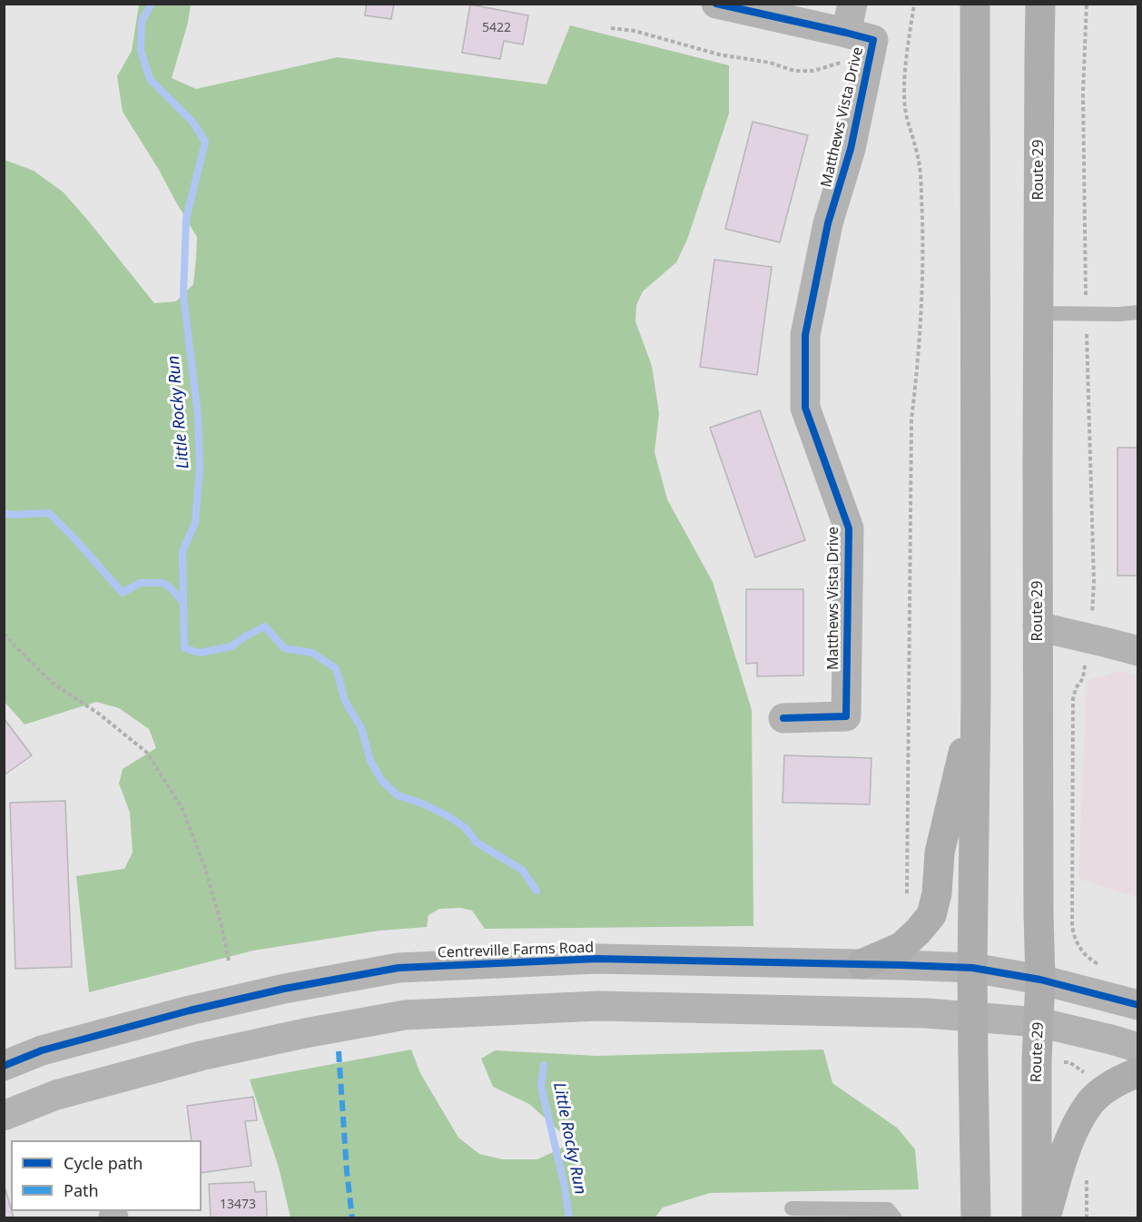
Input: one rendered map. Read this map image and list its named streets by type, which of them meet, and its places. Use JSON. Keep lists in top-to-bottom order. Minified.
{"streets":{"main road":["Route 29"],"street":["Matthews Vista Drive","Centreville Farms Road"]},"crossings":[["Route 29","Centreville Farms Road"]],"water":["Little Rocky Run"],"house_numbers":["5422","13473"],"legend":["Cycle path","Path"]}
